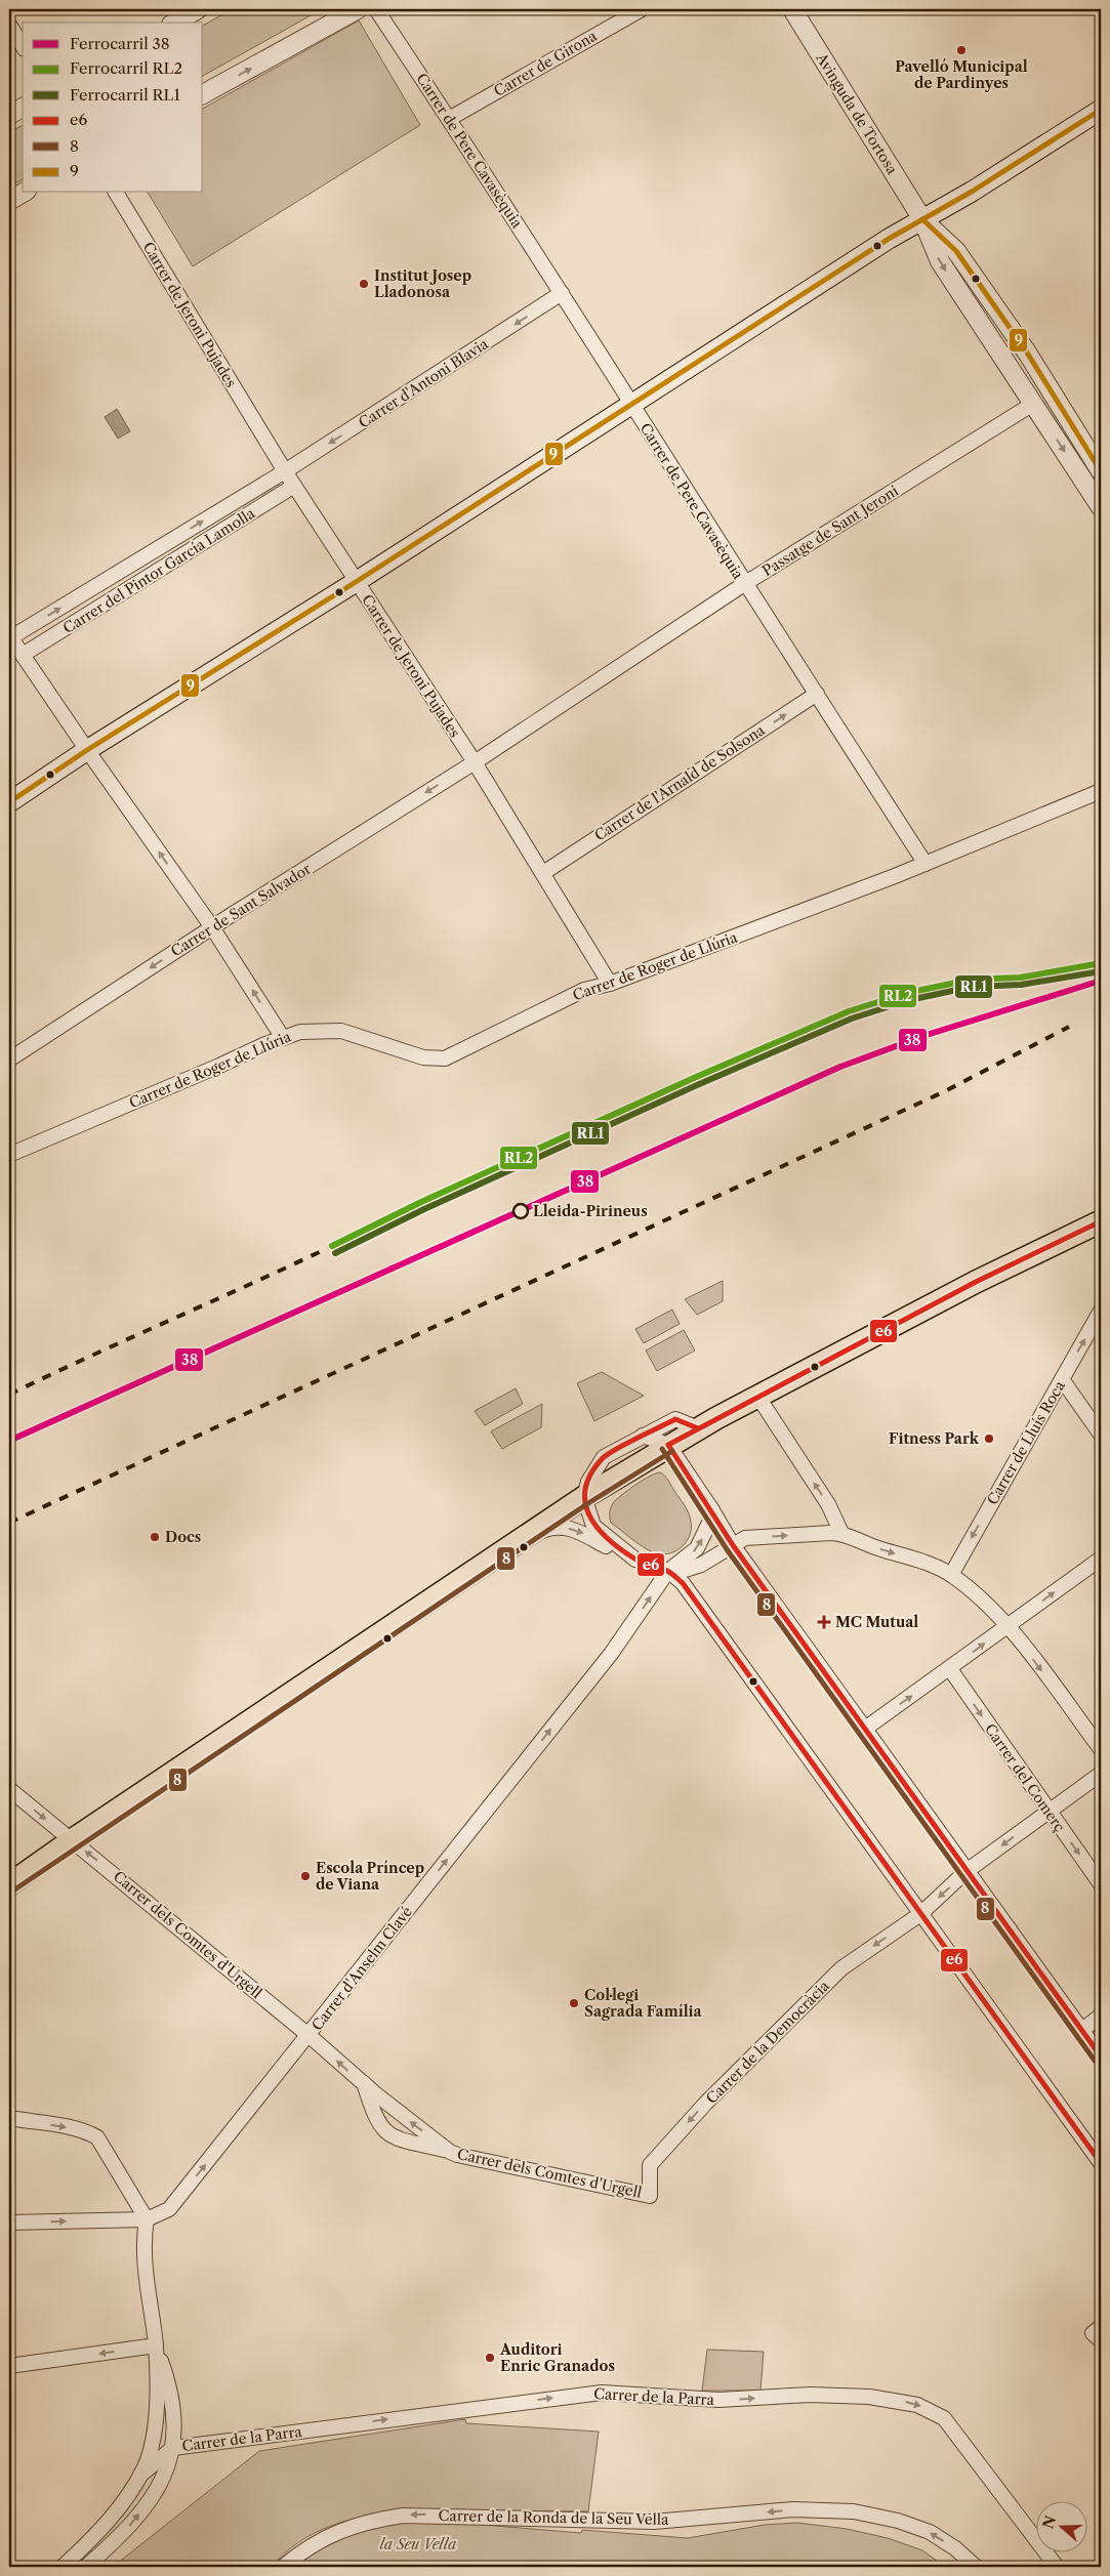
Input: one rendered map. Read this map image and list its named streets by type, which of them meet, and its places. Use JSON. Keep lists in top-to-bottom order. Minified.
{"streets":{"street":["Carrer de Girona","Avinguda de Tortosa","Carrer de Pere Cavasèquia","Carrer de Jeroni Pujades","Carrer d'Antoni Blavia","Passatge de Sant Jeroni","Carrer del Pintor García Lamolla","Carrer de l'Arnald de Solsona","Carrer de Sant Salvador","Carrer de Roger de Llúria","Carrer de Lluís Roca","Carrer del Comerç","Carrer dels Comtes d'Urgell","Carrer d'Anselm Clavé","Carrer de la Democràcia","Carrer de la Parra","Carrer de la Ronda de la Seu Vella"]},"crossings":[["Carrer de Girona","Carrer de Pere Cavasèquia"],["Avinguda de Tortosa","Passatge de Sant Jeroni"],["Carrer de Pere Cavasèquia","Carrer d'Antoni Blavia"],["Carrer de Pere Cavasèquia","Passatge de Sant Jeroni"],["Carrer de Pere Cavasèquia","Carrer de l'Arnald de Solsona"],["Carrer de Pere Cavasèquia","Carrer de Roger de Llúria"],["Carrer de Jeroni Pujades","Carrer d'Antoni Blavia"],["Carrer de Jeroni Pujades","Passatge de Sant Jeroni"],["Carrer de Jeroni Pujades","Carrer del Pintor García Lamolla"],["Carrer de Jeroni Pujades","Carrer de l'Arnald de Solsona"],["Carrer de Jeroni Pujades","Carrer de Sant Salvador"],["Carrer de Jeroni Pujades","Carrer de Roger de Llúria"],["Carrer d'Antoni Blavia","Carrer del Pintor García Lamolla"],["Passatge de Sant Jeroni","Carrer de Sant Salvador"],["Carrer del Comerç","Carrer de la Democràcia"],["Carrer dels Comtes d'Urgell","Carrer d'Anselm Clavé"],["Carrer dels Comtes d'Urgell","Carrer de la Democràcia"]],"one_way":["Carrer d'Antoni Blavia","Carrer de l'Arnald de Solsona","Carrer de Sant Salvador","Carrer d'Anselm Clavé","Carrer de la Democràcia","Carrer de la Parra","Carrer de la Ronda de la Seu Vella"],"parks":["la Seu Vella"],"places":{"other":["Pavelló Municipal de Pardinyes","Institut Josep Lladonosa","Lleida-Pirineus","Fitness Park","Docs","Escola Príncep de Viana","Col·legi Sagrada Família","Auditori Enric Granados"],"health":["MC Mutual"]},"lines":["transit line 9","rail line RL2","rail line RL1","rail line 38","transit line e6","transit line 8"],"legend":["Ferrocarril 38","Ferrocarril RL2","Ferrocarril RL1","e6","8","9"],"north":"left"}
